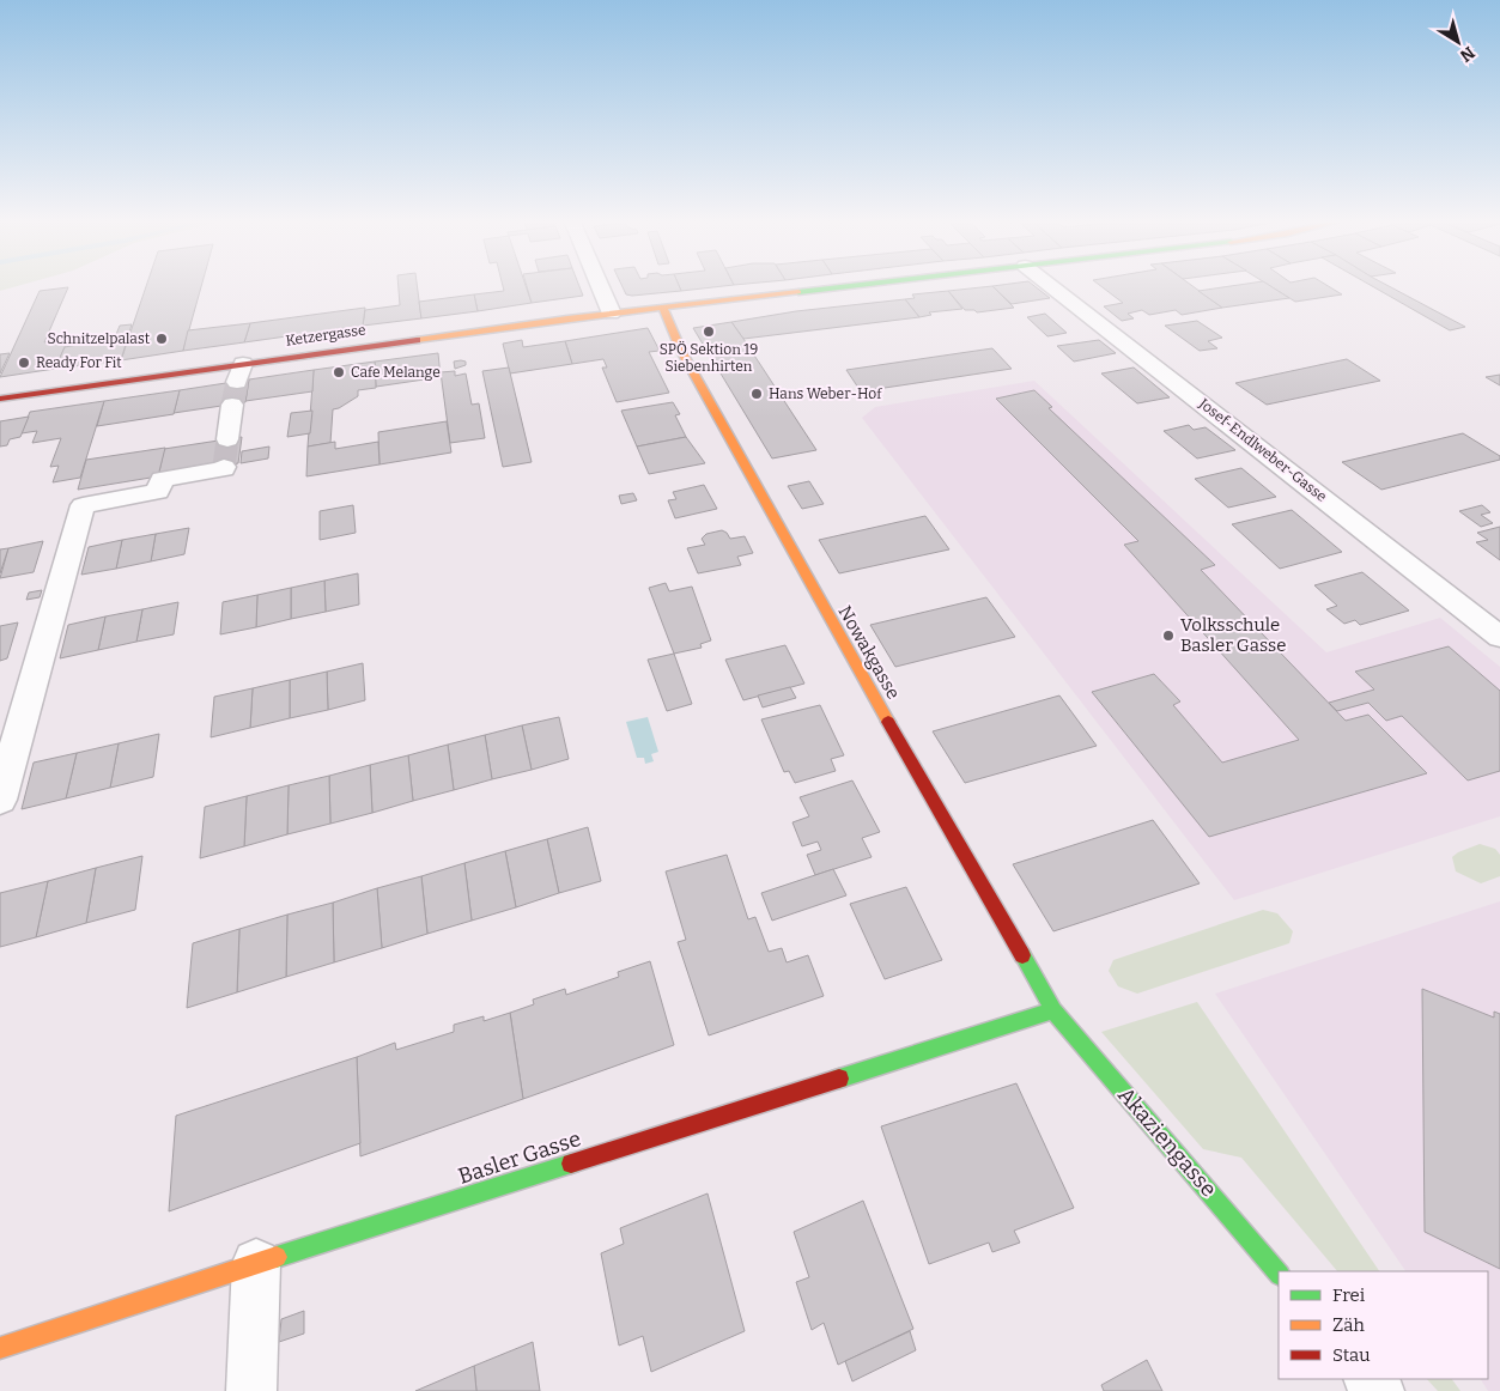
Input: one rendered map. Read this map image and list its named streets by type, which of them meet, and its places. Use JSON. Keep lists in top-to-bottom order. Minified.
{"streets":{"main road":["Ketzergasse","Nowakgasse","Akaziengasse","Basler Gasse"],"street":["Josef-Endlweber-Gasse"]},"crossings":[["Ketzergasse","Nowakgasse"],["Nowakgasse","Akaziengasse"],["Nowakgasse","Basler Gasse"],["Akaziengasse","Basler Gasse"]],"places":["SPÖ Sektion 19 Siebenhirten","Schnitzelpalast","Ready For Fit","Cafe Melange","Hans Weber-Hof","Volksschule Basler Gasse"],"legend":["Frei","Zäh","Stau"],"north":"bottom right"}
